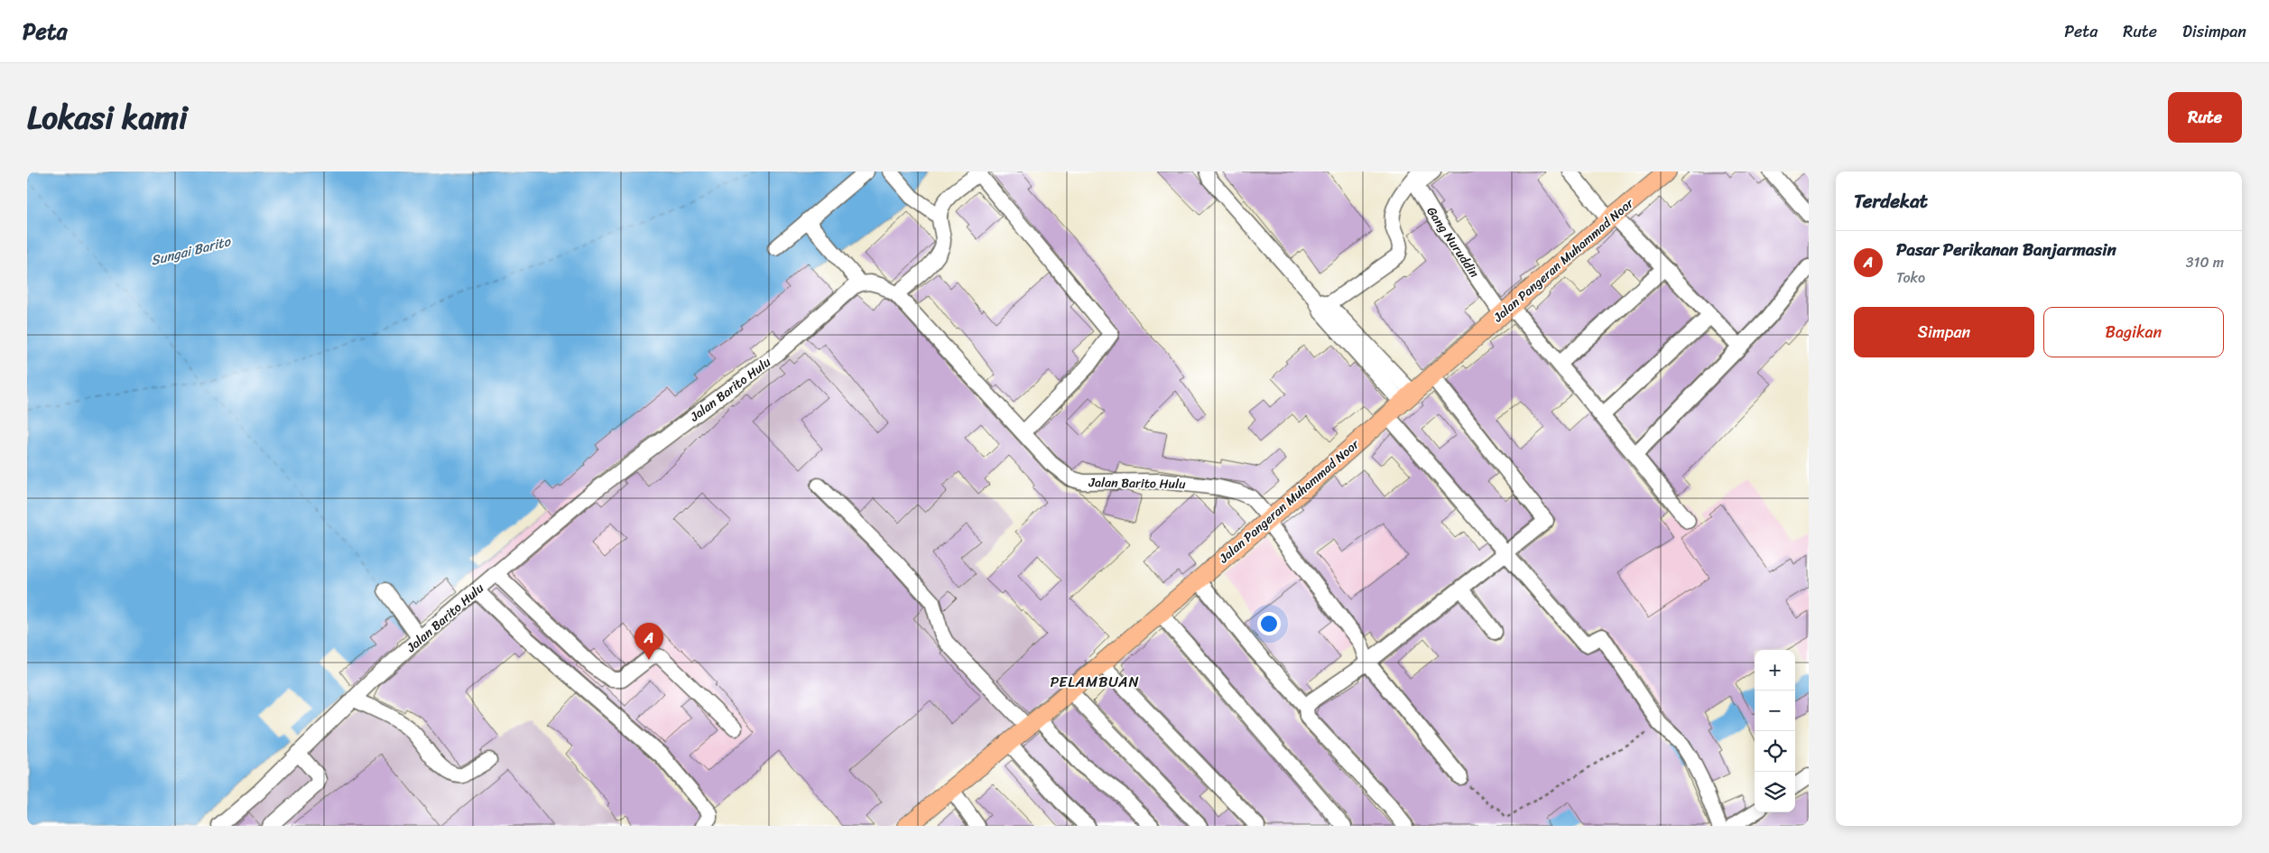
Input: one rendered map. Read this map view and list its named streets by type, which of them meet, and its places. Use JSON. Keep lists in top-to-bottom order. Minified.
{"streets":{"main road":["Jalan Pangeran Muhammad Noor"],"street":["Gang Nuruddin","Jalan Barito Hulu"]},"crossings":[["Gang Nuruddin","Jalan Pangeran Muhammad Noor"],["Jalan Pangeran Muhammad Noor","Jalan Barito Hulu"]],"districts":["PELAMBUAN"],"water":["Sungai Barito"],"page":{"header":"Peta","nav":["Peta","Rute","Disimpan"],"title":"Lokasi kami","buttons":["Rute",["Simpan","Bagikan"]],"heading":"Terdekat","list":[{"mark":"A","name":"Pasar Perikanan Banjarmasin","note":"Toko","value":"310 m"}],"pins":"A","map_buttons":["+","−"]}}
